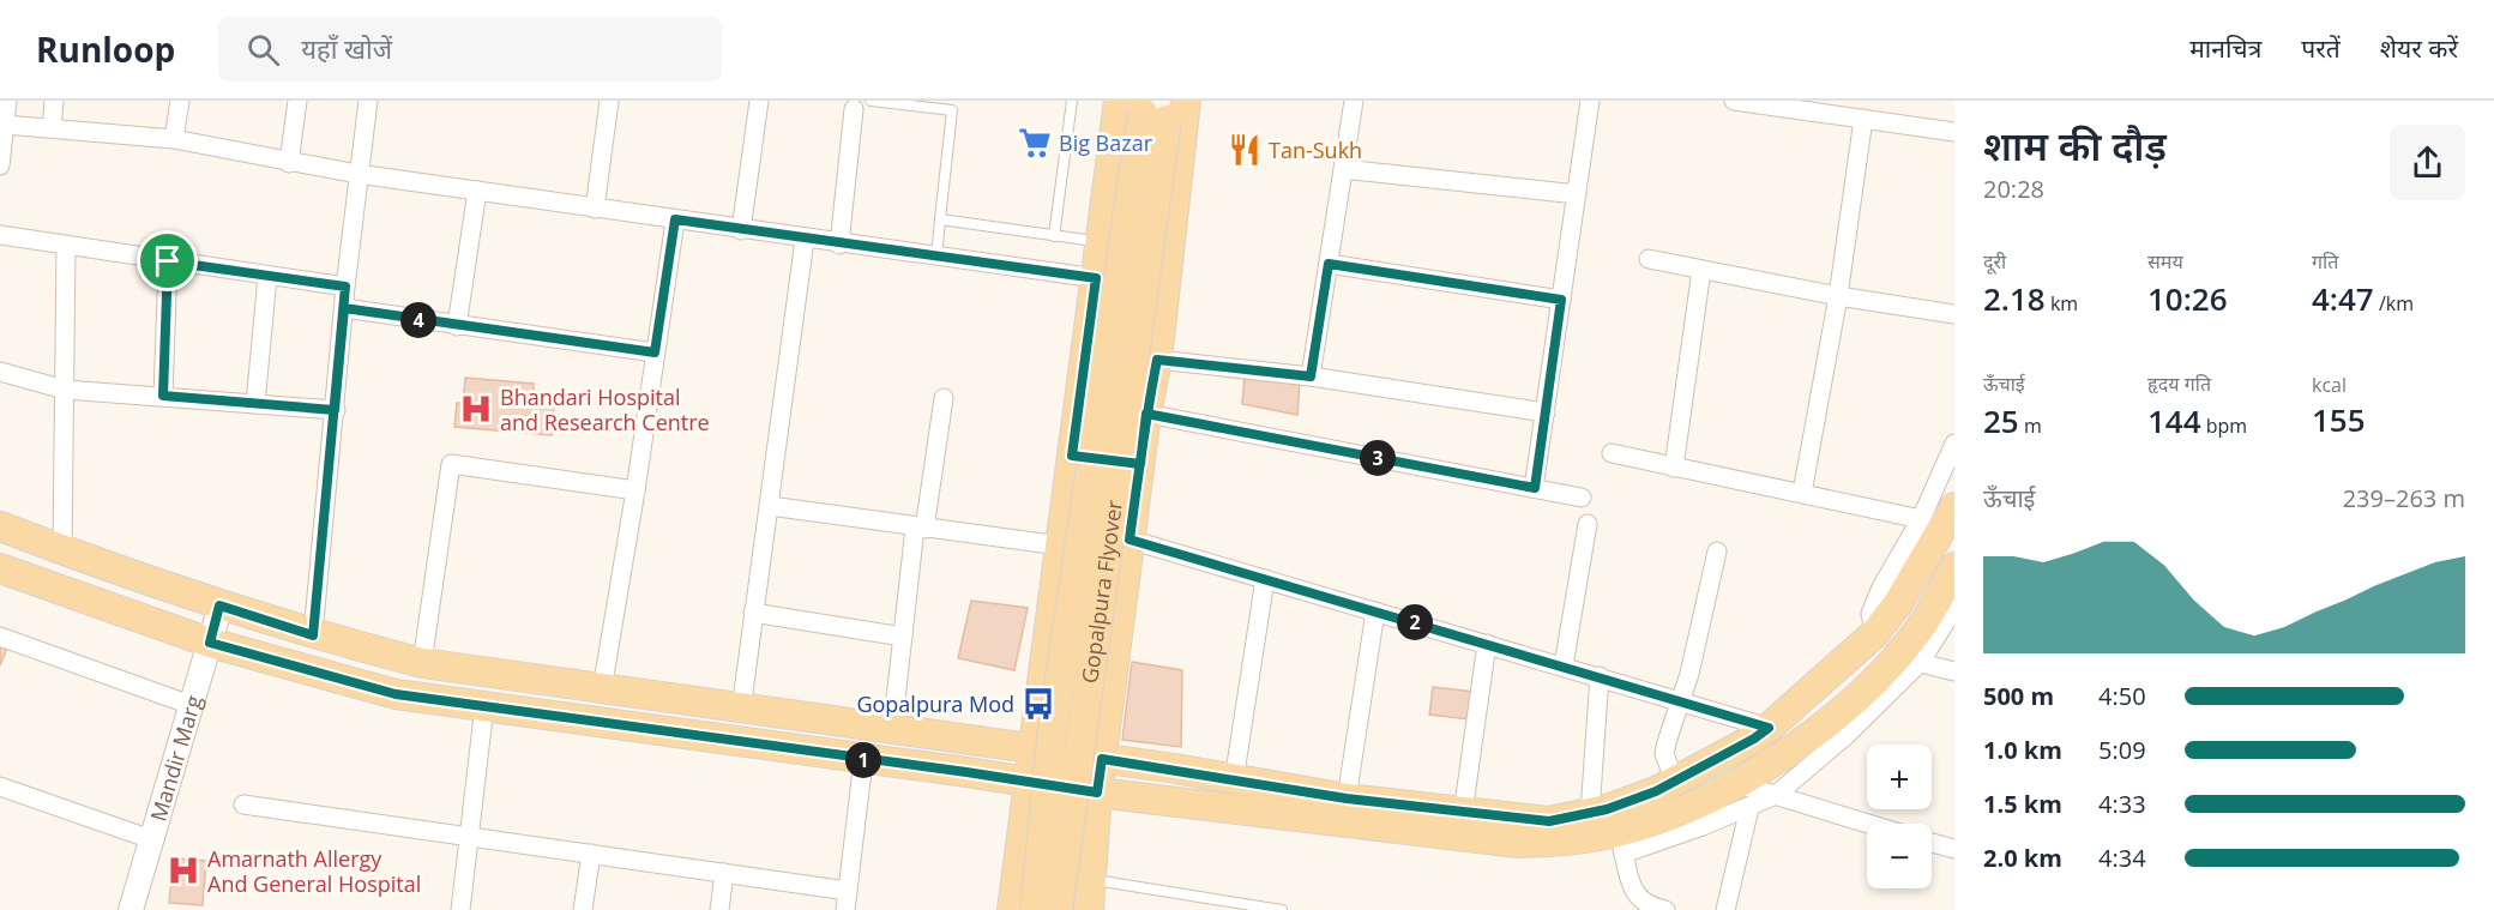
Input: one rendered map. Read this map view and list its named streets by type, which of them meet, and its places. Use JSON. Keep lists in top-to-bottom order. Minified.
{"streets":{"main road":["Gopalpura Flyover"],"street":["Mandir Marg"]},"places":{"supermarket":["Big Bazar"],"restaurant":["Tan-Sukh"],"hospital":["Bhandari Hospital and Research Centre","Amarnath Allergy And General Hospital"],"bus stop":["Gopalpura Mod"]},"page":{"header":"Runloop","search":"यहाँ खोजें","nav":["मानचित्र","परतें","शेयर करें"],"heading":["शाम की दौड़","20:28"],"stats":[["दूरी","2.18 km"],["समय","10:26"],["गति","4:47 /km"],["ऊँचाई","25 m"],["हृदय गति","144 bpm"],["kcal","155"]],"pins":["4","3","2","1"],"chart":["ऊँचाई","239–263 m"],"list":[{"name":"500 m","note":"4:50"},{"name":"1.0 km","note":"5:09"},{"name":"1.5 km","note":"4:33"},{"name":"2.0 km","note":"4:34"}],"map_buttons":["+","−"]}}
